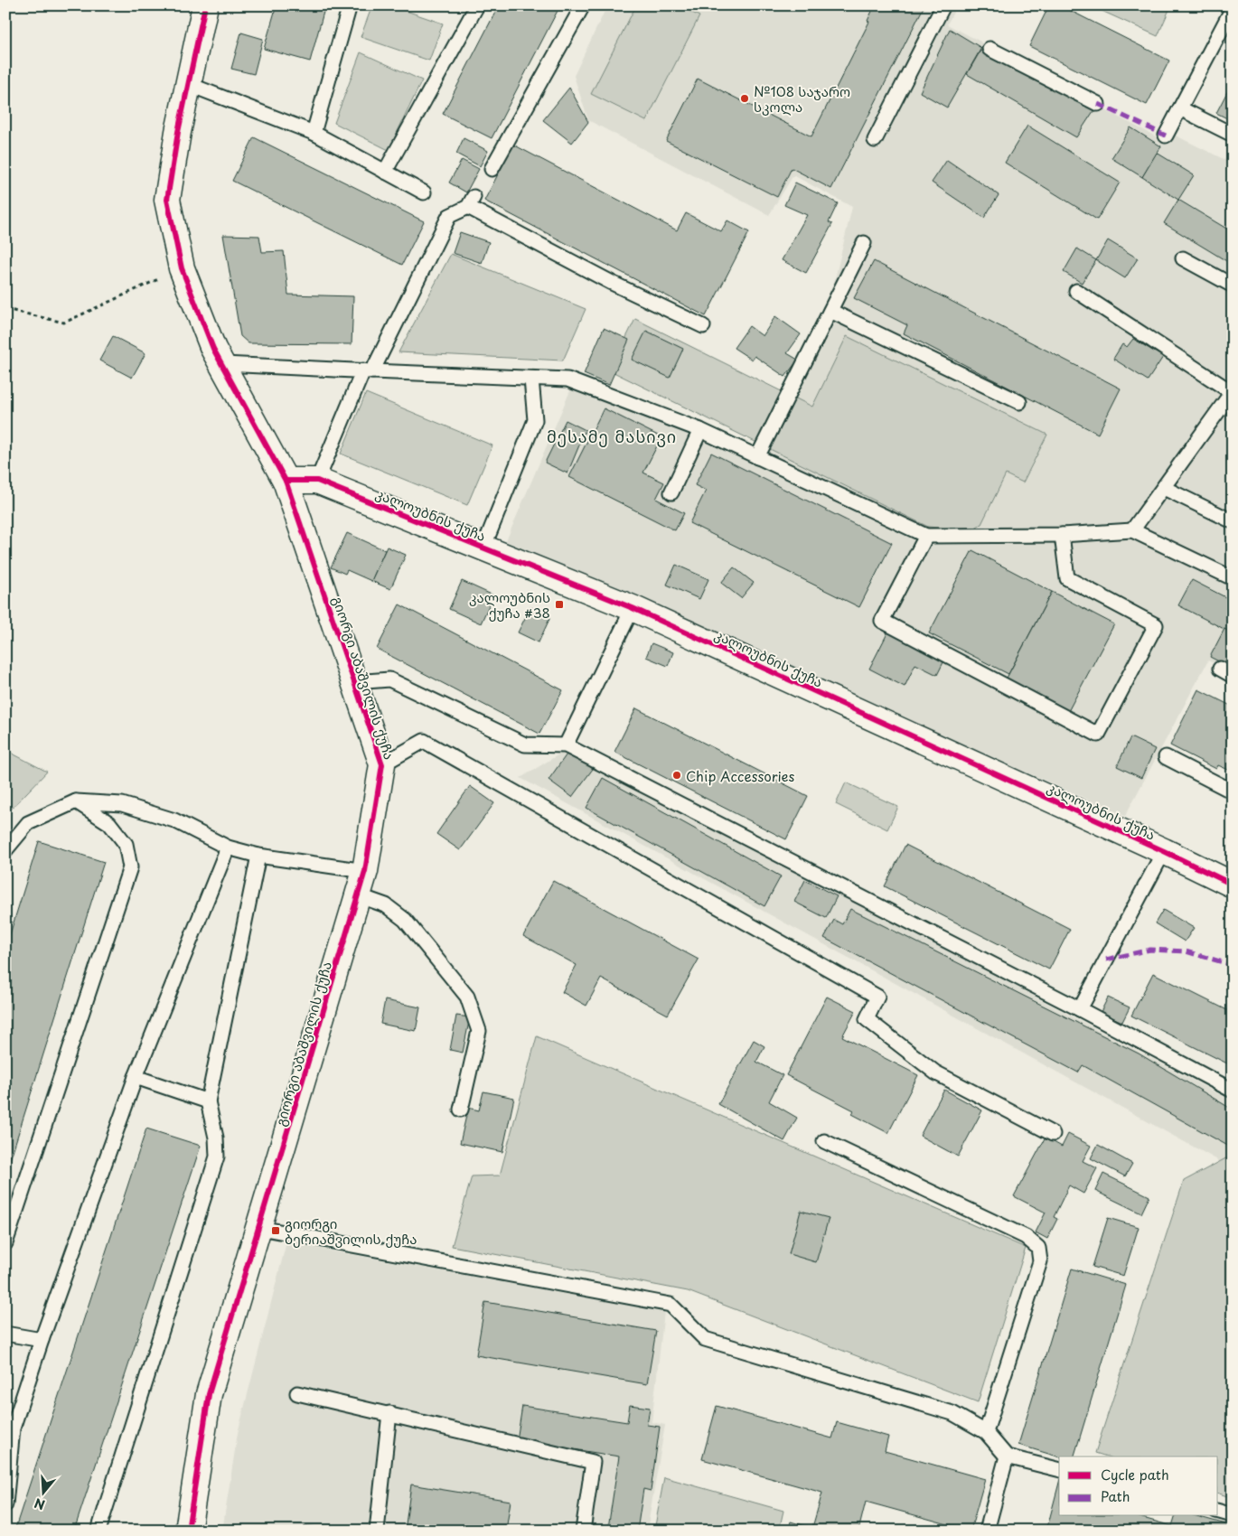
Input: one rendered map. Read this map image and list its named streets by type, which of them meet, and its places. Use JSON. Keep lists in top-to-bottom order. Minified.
{"streets":{"street":["კალოუბნის ქუჩა","გიორგი აბაშვილის ქუჩა"]},"crossings":[["კალოუბნის ქუჩა","გიორგი აბაშვილის ქუჩა"]],"districts":["მესამე მასივი"],"places":{"other":["№108 საჯარო სკოლა","Chip Accessories"],"transit":["კალოუბნის ქუჩა #38","გიორგი ბერიაშვილის ქუჩა"]},"legend":["Cycle path","Path"],"north":"bottom"}
